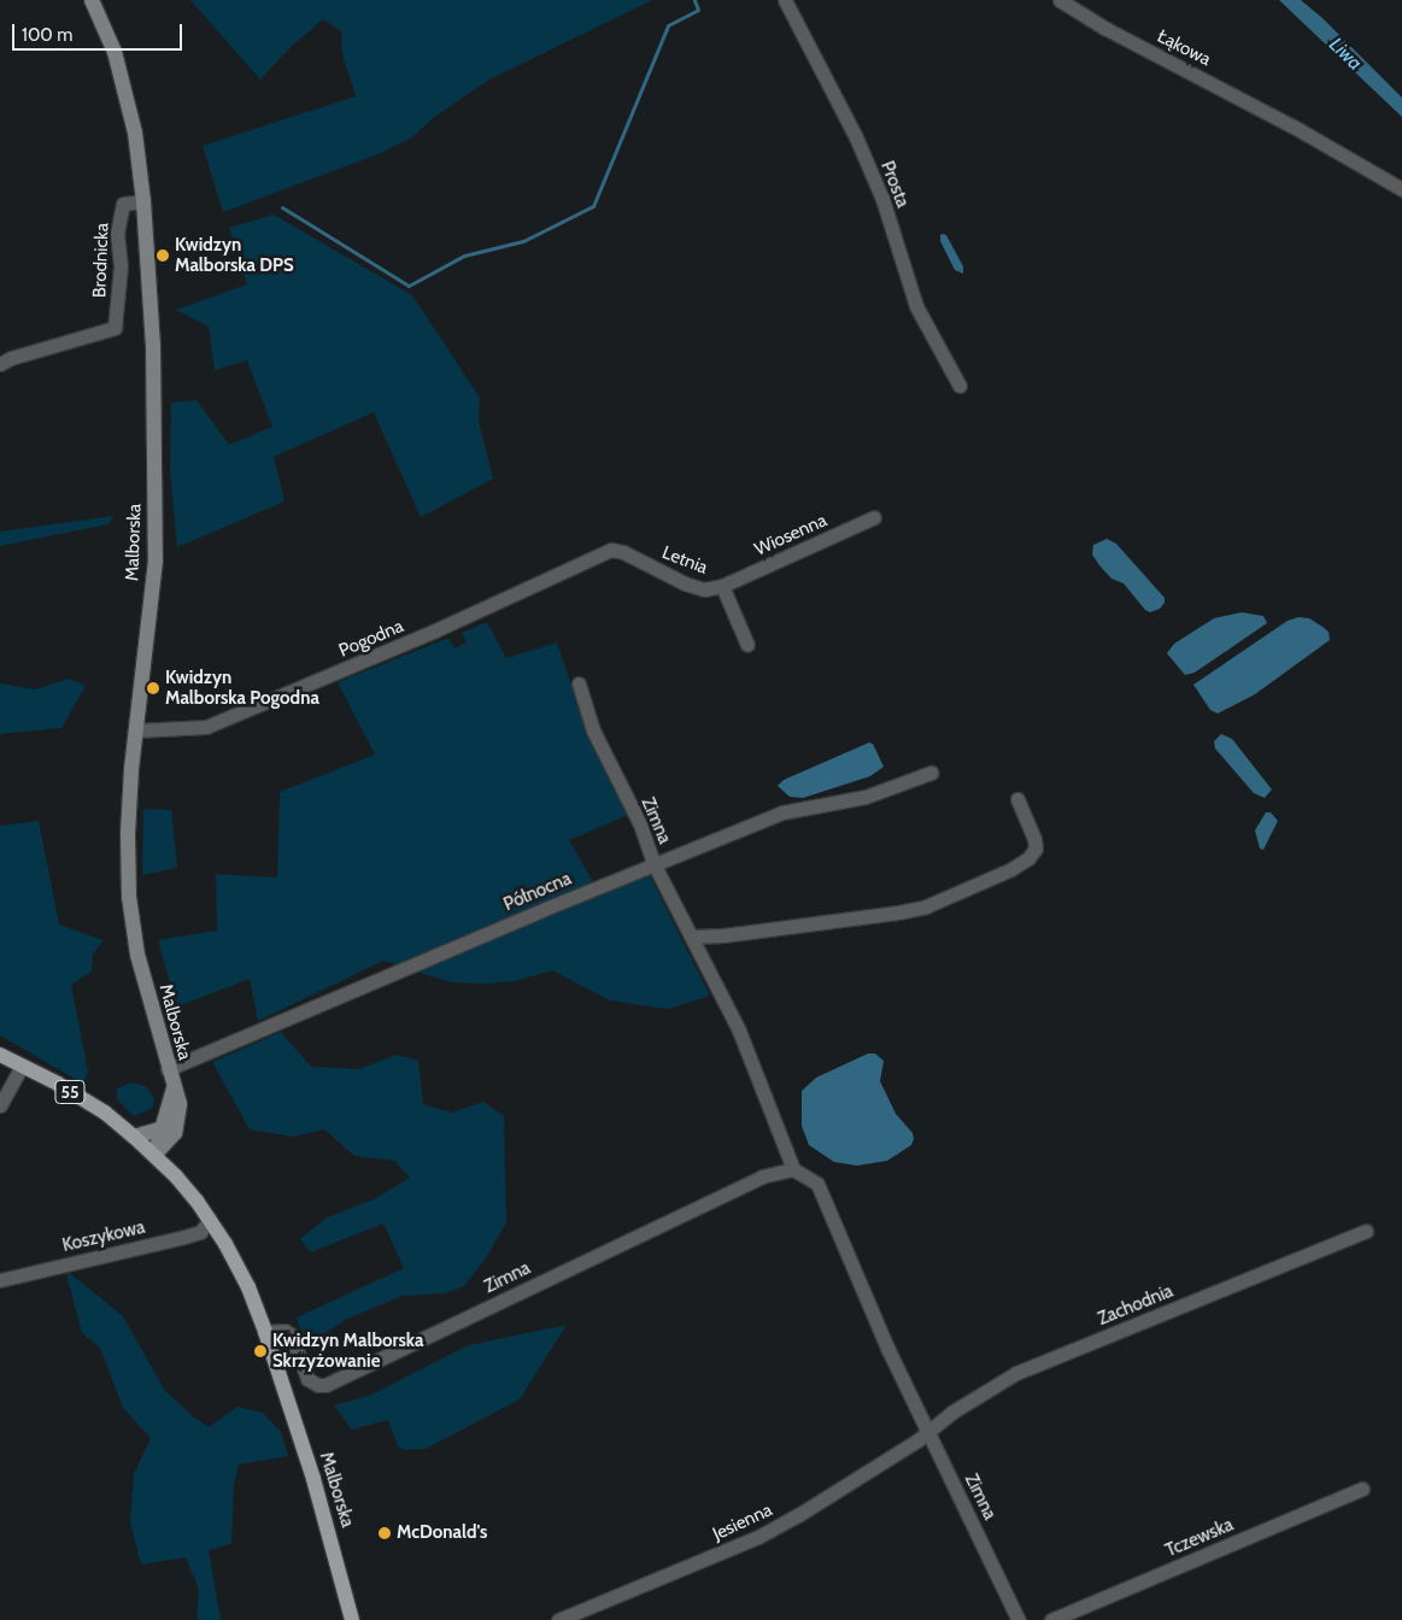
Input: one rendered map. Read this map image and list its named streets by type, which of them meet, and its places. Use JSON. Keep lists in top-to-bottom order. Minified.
{"streets":{"main road":["Malborska","55"],"street":["Łąkowa","Prosta","Brodnicka","Wiosenna","Letnia","Pogodna","Zimna","Północna","Koszykowa","Zachodnia","Jesienna","Tczewska"]},"crossings":[["Brodnicka","Malborska"],["Wiosenna","Letnia"],["Malborska","Pogodna"],["Malborska","Zimna"],["Malborska","Północna"],["Malborska","55"],["Malborska","Koszykowa"],["Letnia","Pogodna"],["Zimna","Północna"],["Zimna","Zachodnia"],["Zimna","Jesienna"],["Zachodnia","Jesienna"]],"water":["Liwa"],"places":["Kwidzyn Malborska DPS","Kwidzyn Malborska Pogodna","Kwidzyn Malborska Skrzyżowanie","McDonald's"],"scale_bar":"100 m"}
